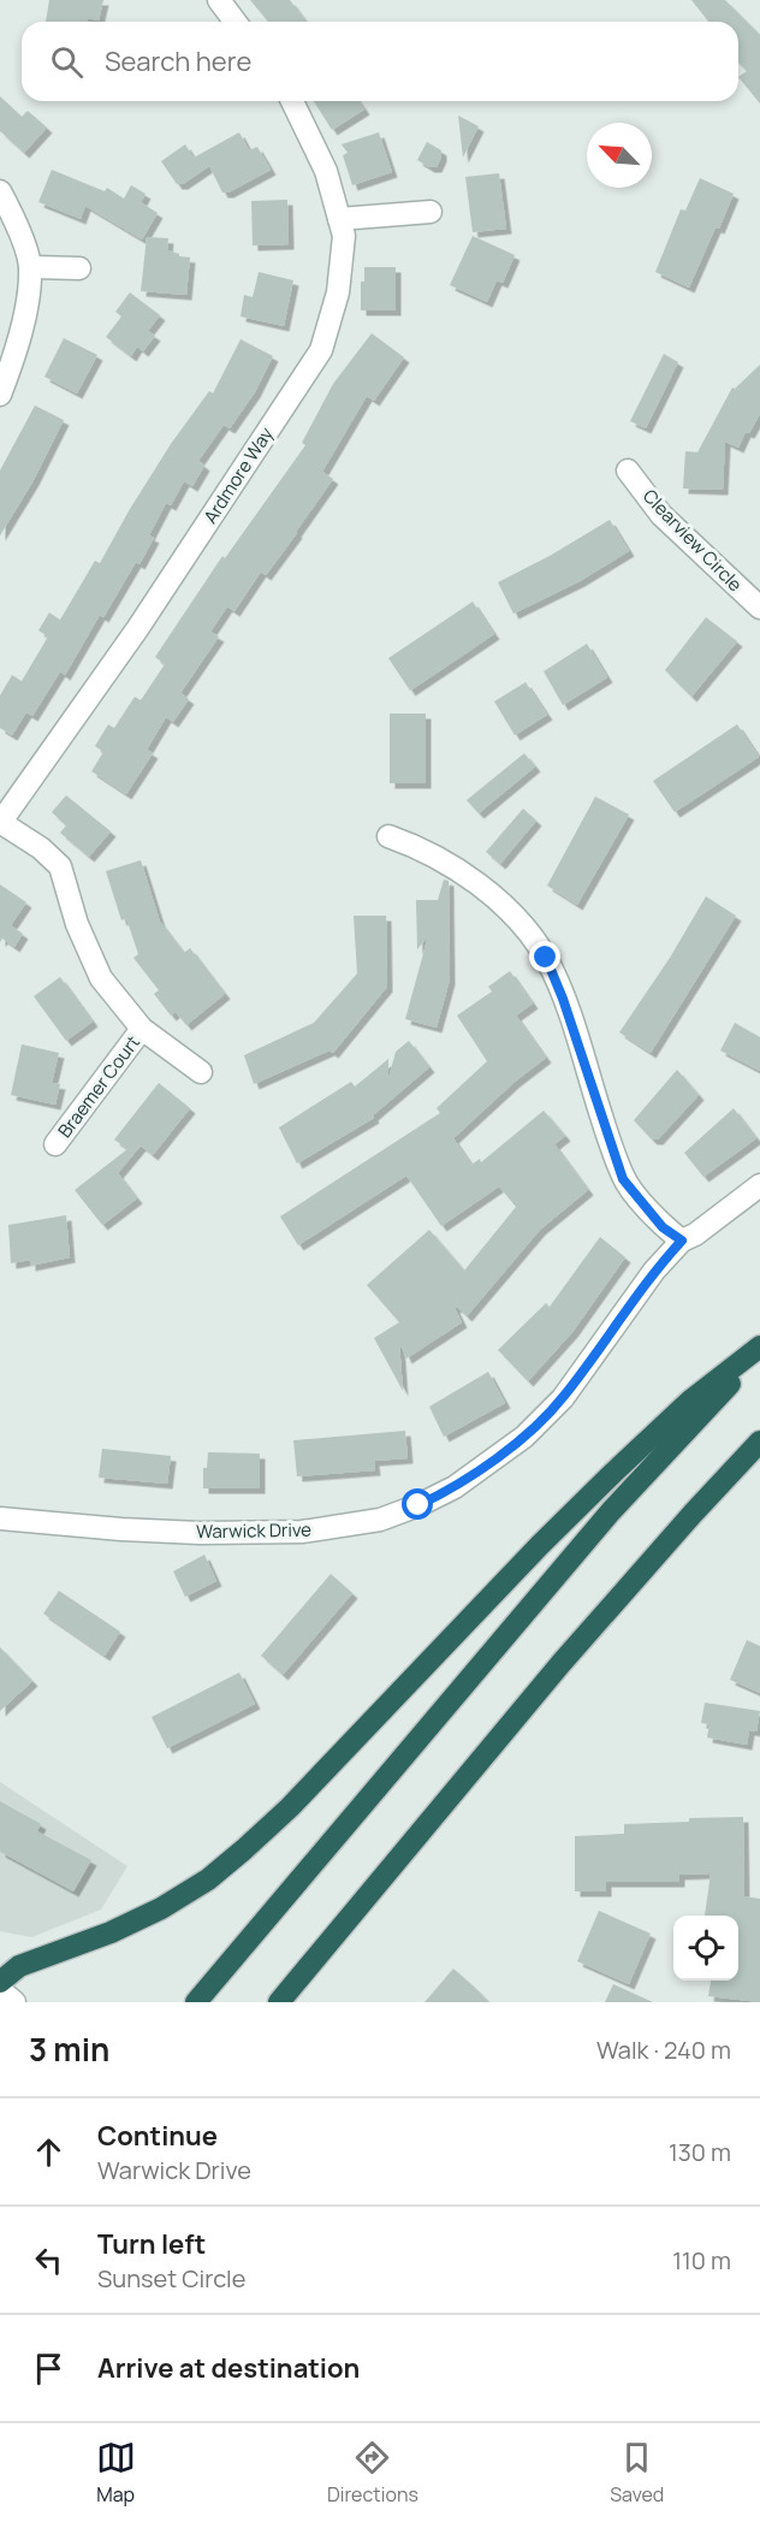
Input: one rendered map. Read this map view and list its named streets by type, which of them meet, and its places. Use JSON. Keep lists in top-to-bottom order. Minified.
{"streets":{"street":["Ardmore Way","Clearview Circle","Braemer Court","Warwick Drive"]},"north":"top left","page":{"search":"Search here","heading":["3 min","Walk · 240 m"],"list":[["Continue","Warwick Drive","130 m"],["Turn left","Sunset Circle","110 m"],"Arrive at destination"],"nav":["Map","Directions","Saved"]}}
